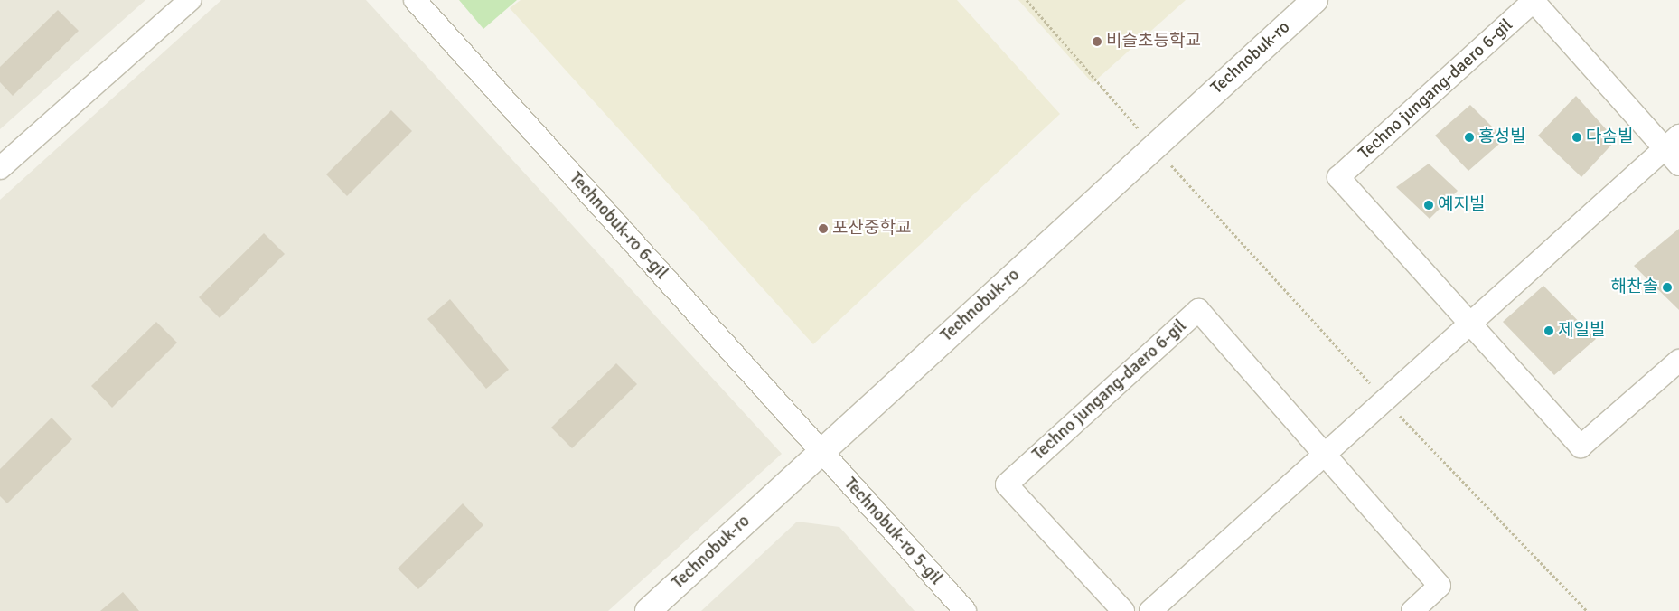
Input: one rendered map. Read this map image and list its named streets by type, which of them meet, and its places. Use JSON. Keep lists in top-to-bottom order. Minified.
{"streets":{"street":["Technobuk-ro","Techno jungang-daero 6-gil","Technobuk-ro 6-gil","Technobuk-ro 5-gil"]},"crossings":[["Technobuk-ro","Technobuk-ro 6-gil"],["Technobuk-ro","Technobuk-ro 5-gil"],["Technobuk-ro 6-gil","Technobuk-ro 5-gil"]],"places":["비슬초등학교","홍성빌","다솜빌","예지빌","포산중학교","해찬솔","제일빌"]}
